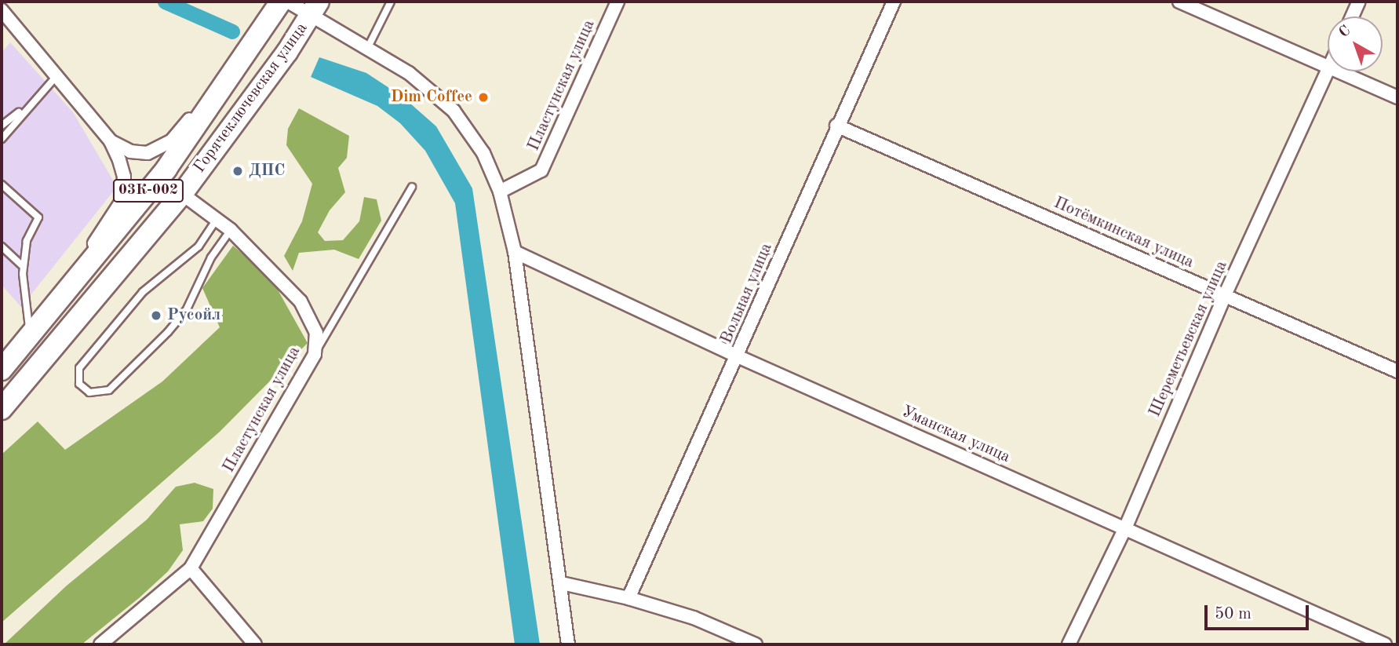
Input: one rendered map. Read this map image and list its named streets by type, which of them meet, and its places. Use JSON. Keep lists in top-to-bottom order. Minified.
{"streets":{"main road":["Горячеключевская улица","03К-002"],"street":["Пластунская улица","Потёмкинская улица","Вольная улица","Шереметьевская улица","Уманская улица"]},"crossings":[["Пластунская улица","Горячеключевская улица"],["Пластунская улица","03К-002"],["Горячеключевская улица","03К-002"],["Потёмкинская улица","Вольная улица"],["Потёмкинская улица","Шереметьевская улица"],["Вольная улица","Уманская улица"],["Шереметьевская улица","Уманская улица"]],"places":["Dim Coffee","ДПС","Русойл"],"scale_bar":"50 m","north":"top left"}
